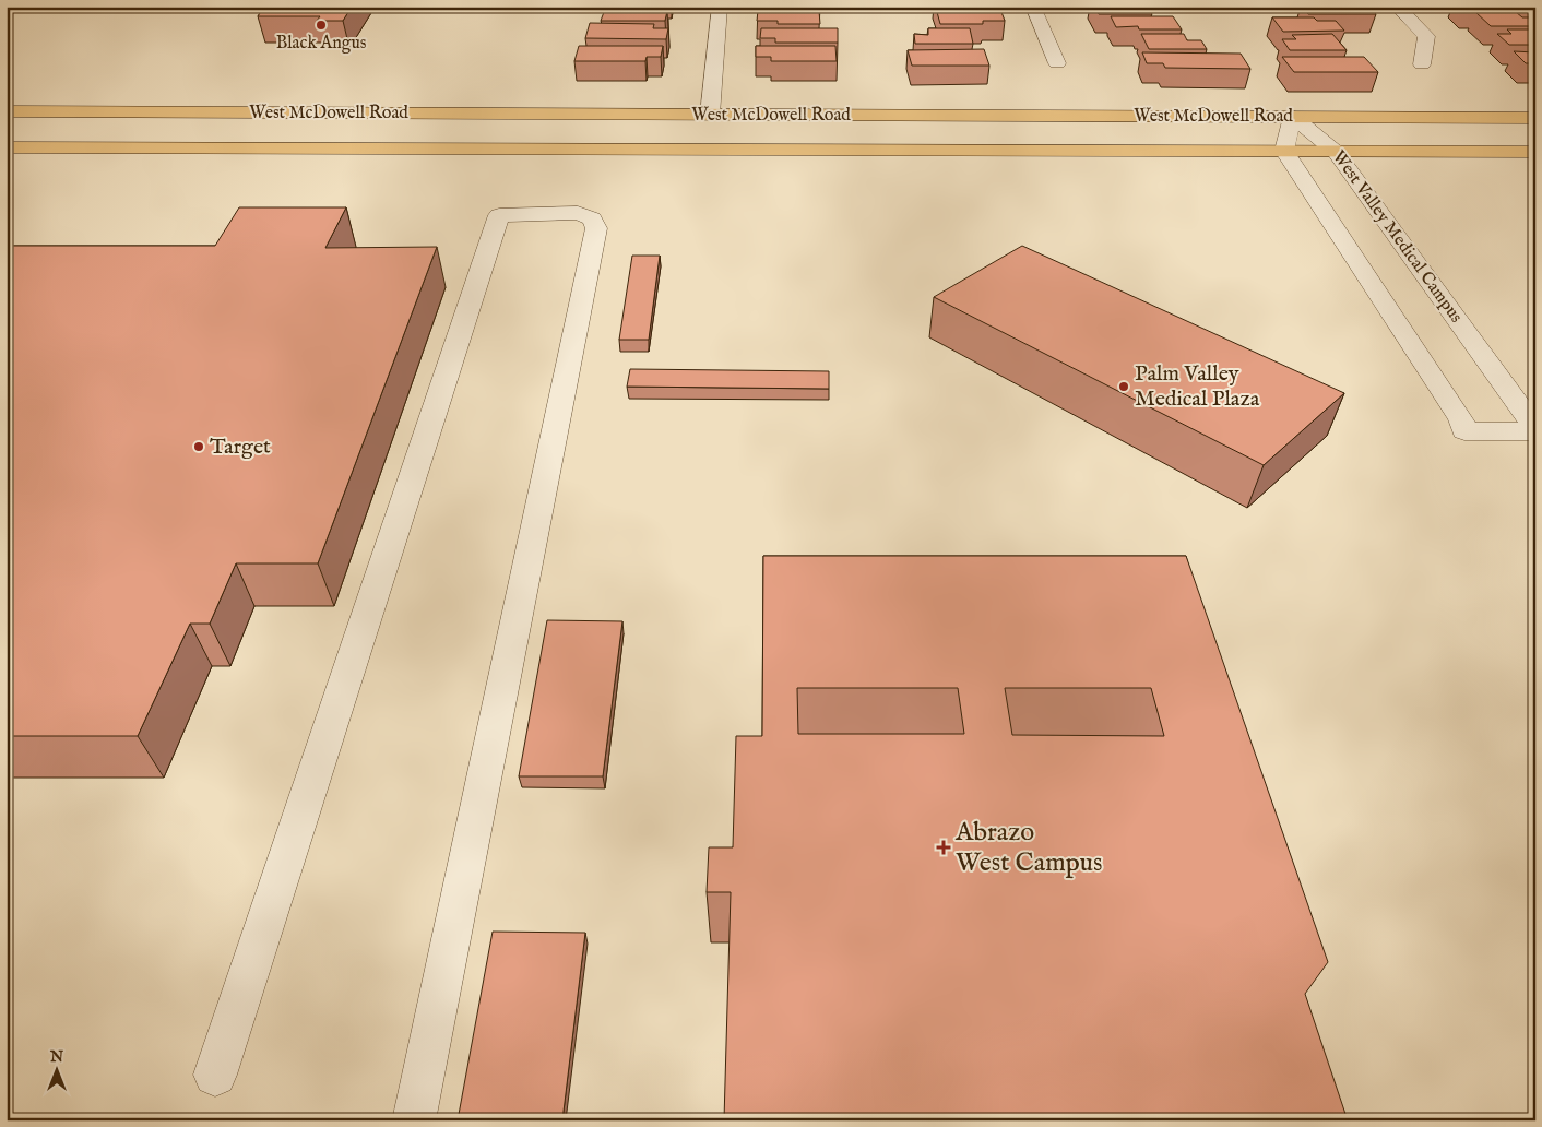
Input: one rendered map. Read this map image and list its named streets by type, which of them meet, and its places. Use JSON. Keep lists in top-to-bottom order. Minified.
{"streets":{"main road":["West McDowell Road"],"street":["West Valley Medical Campus"]},"crossings":[["West McDowell Road","West Valley Medical Campus"]],"places":{"other":["Black Angus","Palm Valley Medical Plaza","Target"],"health":["Abrazo West Campus"]},"north":"top"}
